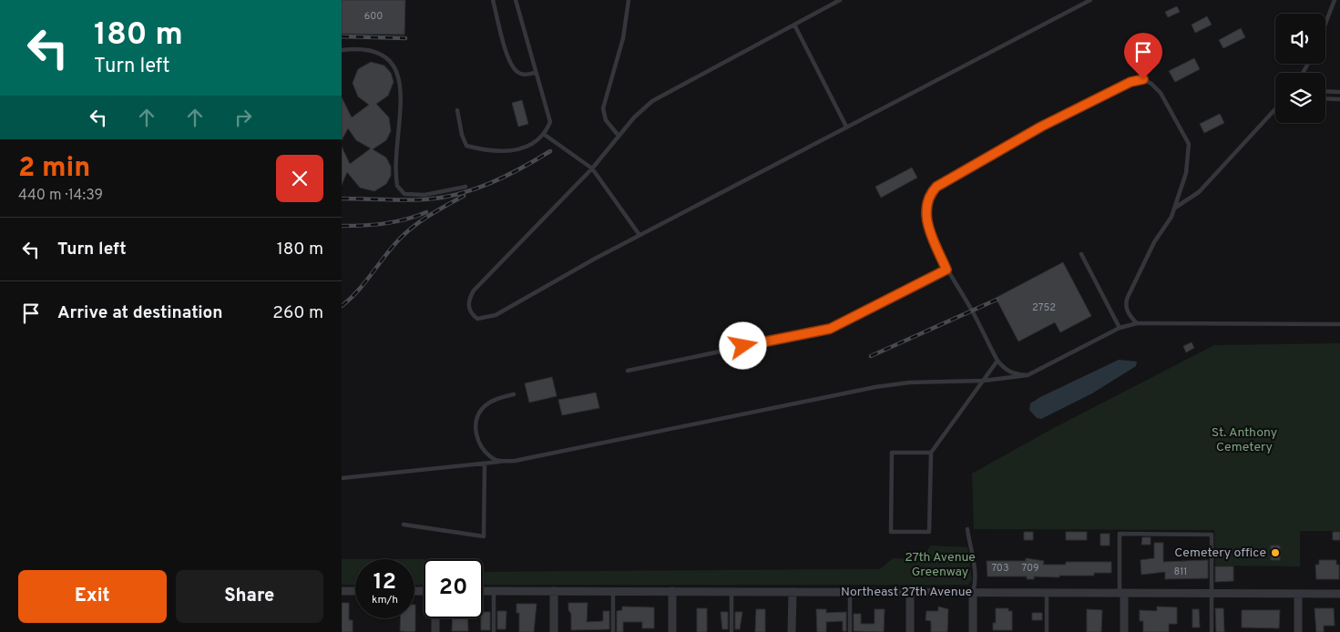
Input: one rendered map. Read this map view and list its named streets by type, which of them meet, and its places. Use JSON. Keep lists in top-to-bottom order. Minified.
{"streets":{"street":["Northeast 27th Avenue"]},"parks":["St. Anthony Cemetery","27th Avenue Greenway"],"places":["Cemetery office"],"house_numbers":["600","2752","703","709","811"],"page":{"turn":["180 m","Turn left"],"heading":["2 min","440 m · 14:39"],"list":[{"name":"Turn left","value":"180 m"},{"name":"Arrive at destination","value":"260 m"}],"speed":"12 km/h","limit":"20","buttons":["Exit","Share"]}}
